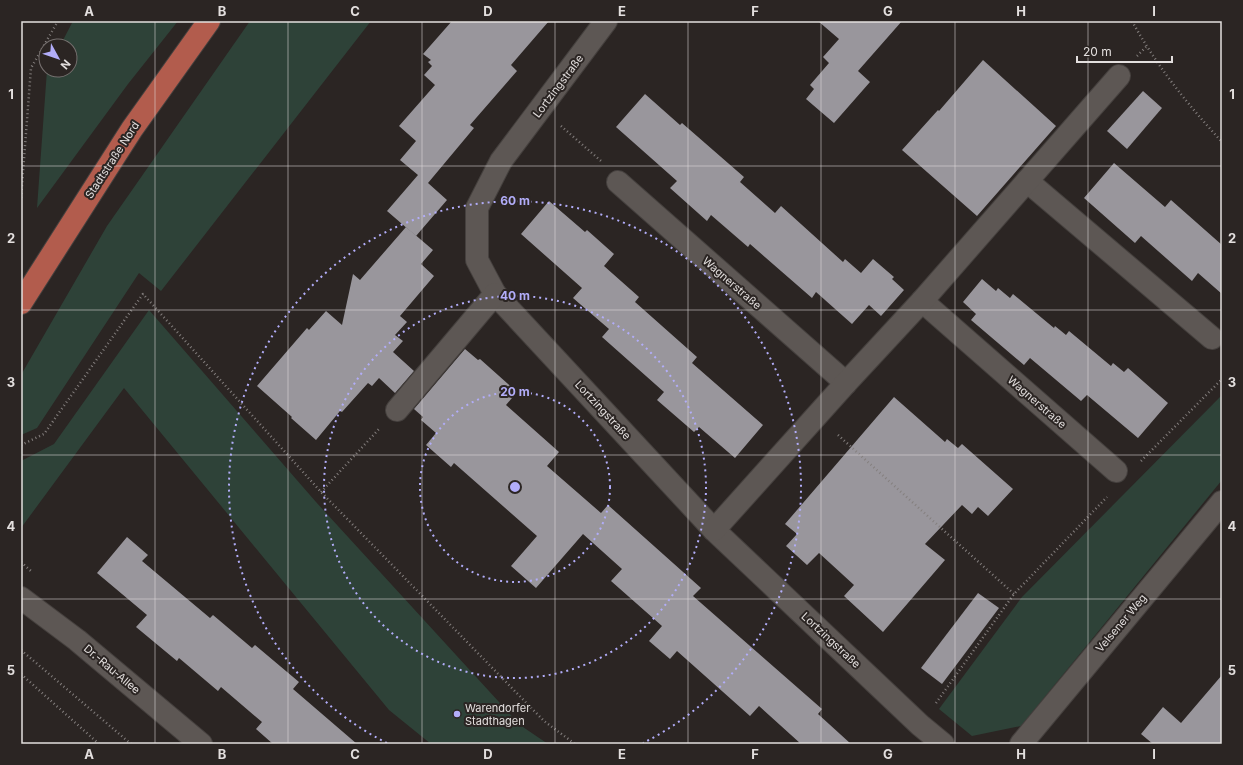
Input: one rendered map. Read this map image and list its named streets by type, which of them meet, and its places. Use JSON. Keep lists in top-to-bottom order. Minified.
{"streets":{"main road":["Stadtstraße Nord"],"street":["Lortzingstraße","Wagnerstraße","Velsener Weg","Dr.-Rau-Allee"]},"places":["Warendorfer Stadthagen"],"scale_bar":"20 m","north":"bottom right","grid":{"columns":["A","B","C","D","E","F","G","H","I"],"rows":["1","2","3","4","5"]},"rings":["60 m","40 m","20 m"]}
